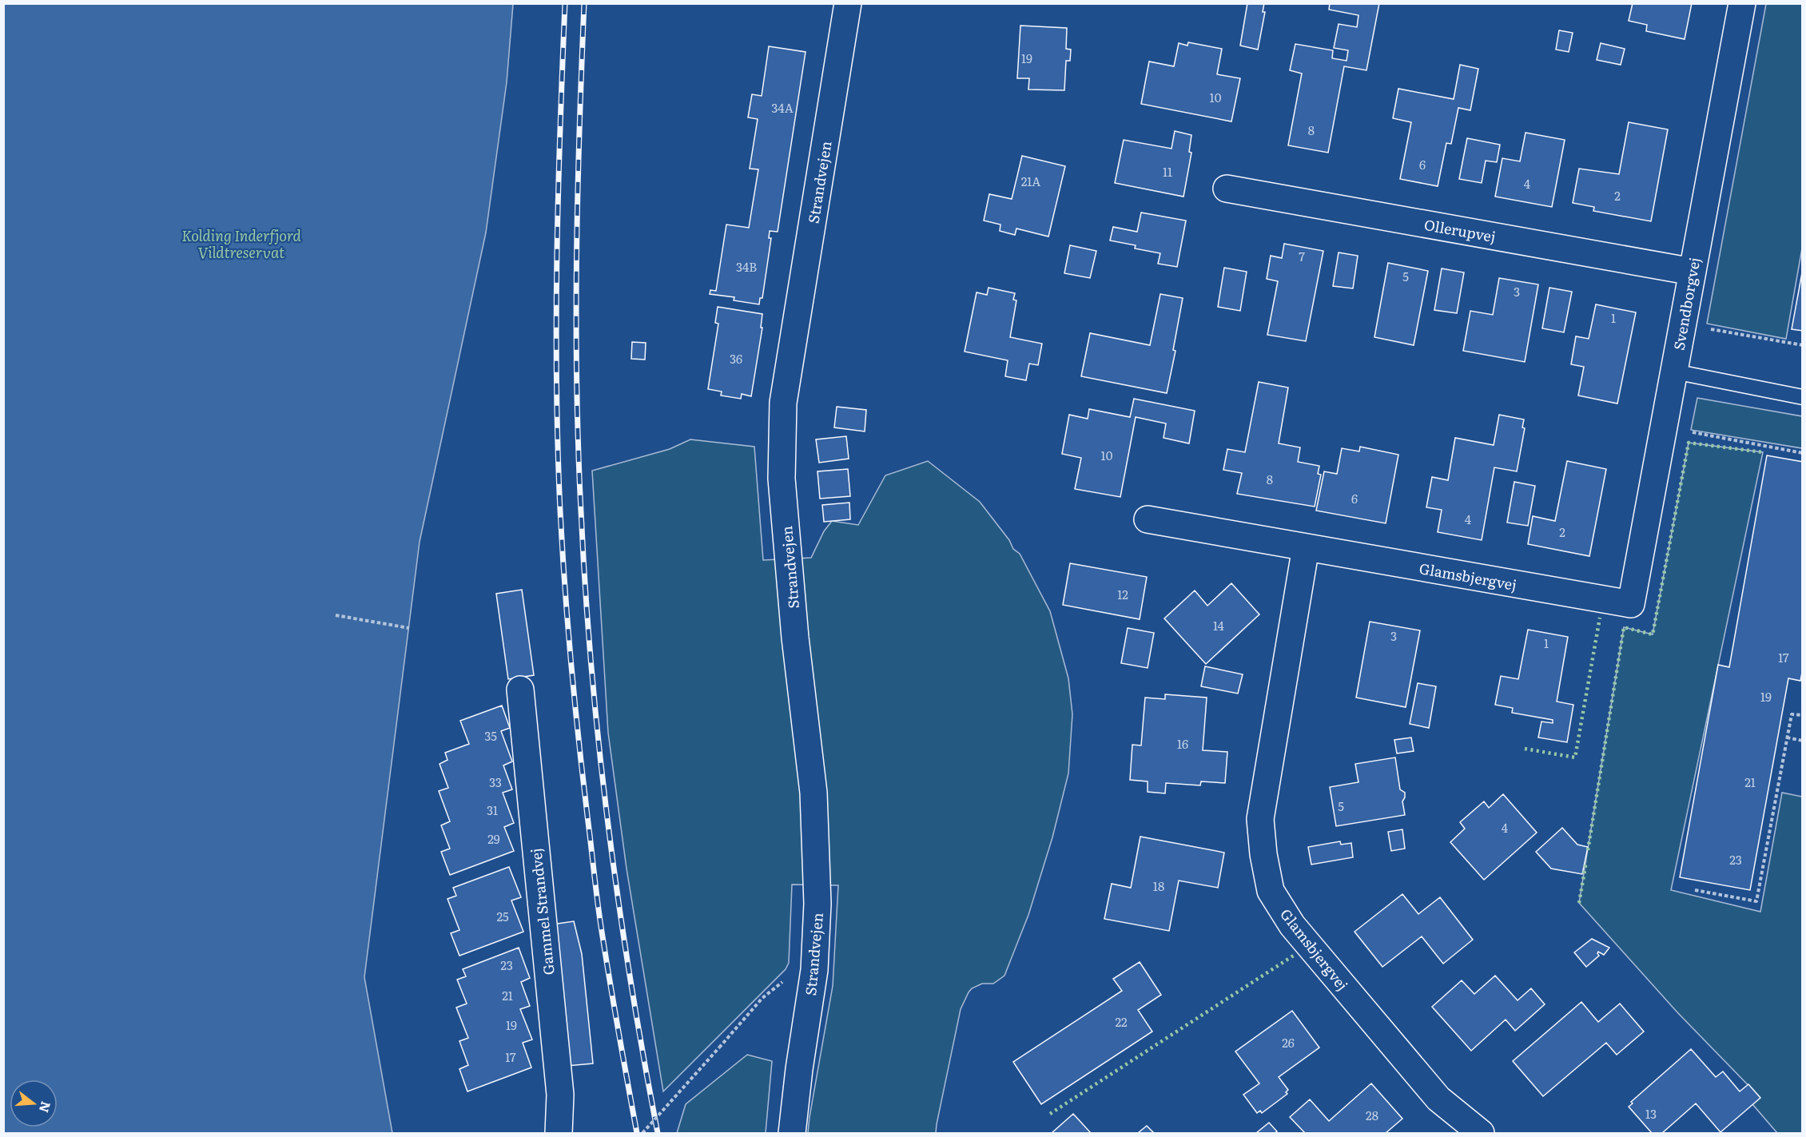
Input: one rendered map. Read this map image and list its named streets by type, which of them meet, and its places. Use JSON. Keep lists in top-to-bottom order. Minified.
{"streets":{"street":["Strandvejen","Ollerupvej","Svendborgvej","Glamsbjergvej","Gammel Strandvej"]},"crossings":[["Ollerupvej","Svendborgvej"],["Svendborgvej","Glamsbjergvej"]],"parks":["Kolding Inderfjord Vildtreservat"],"house_numbers":["19","10","34A","8","6","11","21A","4","2","7","34B","5","3","1","36","10","8","6","4","2","12","14","3","1","17","19","35","16","33","21","5","31","4","29","23","18","25","23","21","22","19","26","17","13","28"],"north":"right"}
